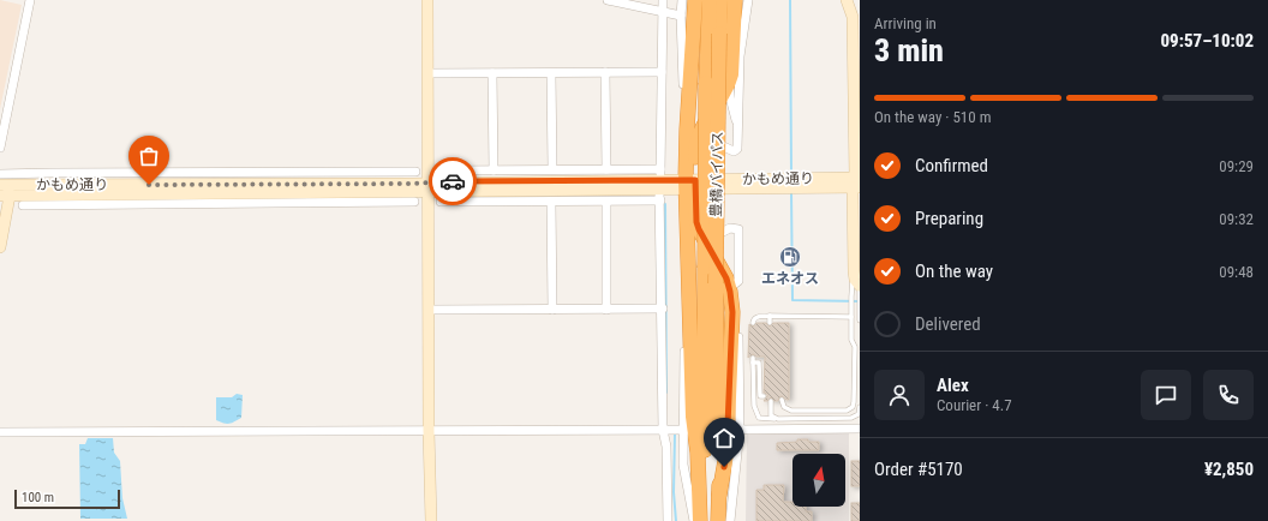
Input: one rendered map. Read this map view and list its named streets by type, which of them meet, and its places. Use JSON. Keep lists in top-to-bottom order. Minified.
{"streets":{"highway":["豊橋バイパス"],"street":["かもめ通り"]},"places":{"fuel station":["エネオス"]},"scale_bar":"100 m","north":"top","page":{"heading":["3 min","Arriving in","09:57–10:02"],"panel":["Alex","Courier · 4.7","Order #5170","¥2,850"],"bar":"On the way · 510 m","list":[["Confirmed","09:29"],["Preparing","09:32"],["On the way","09:48"],"Delivered"],"scale":"100 m"}}
